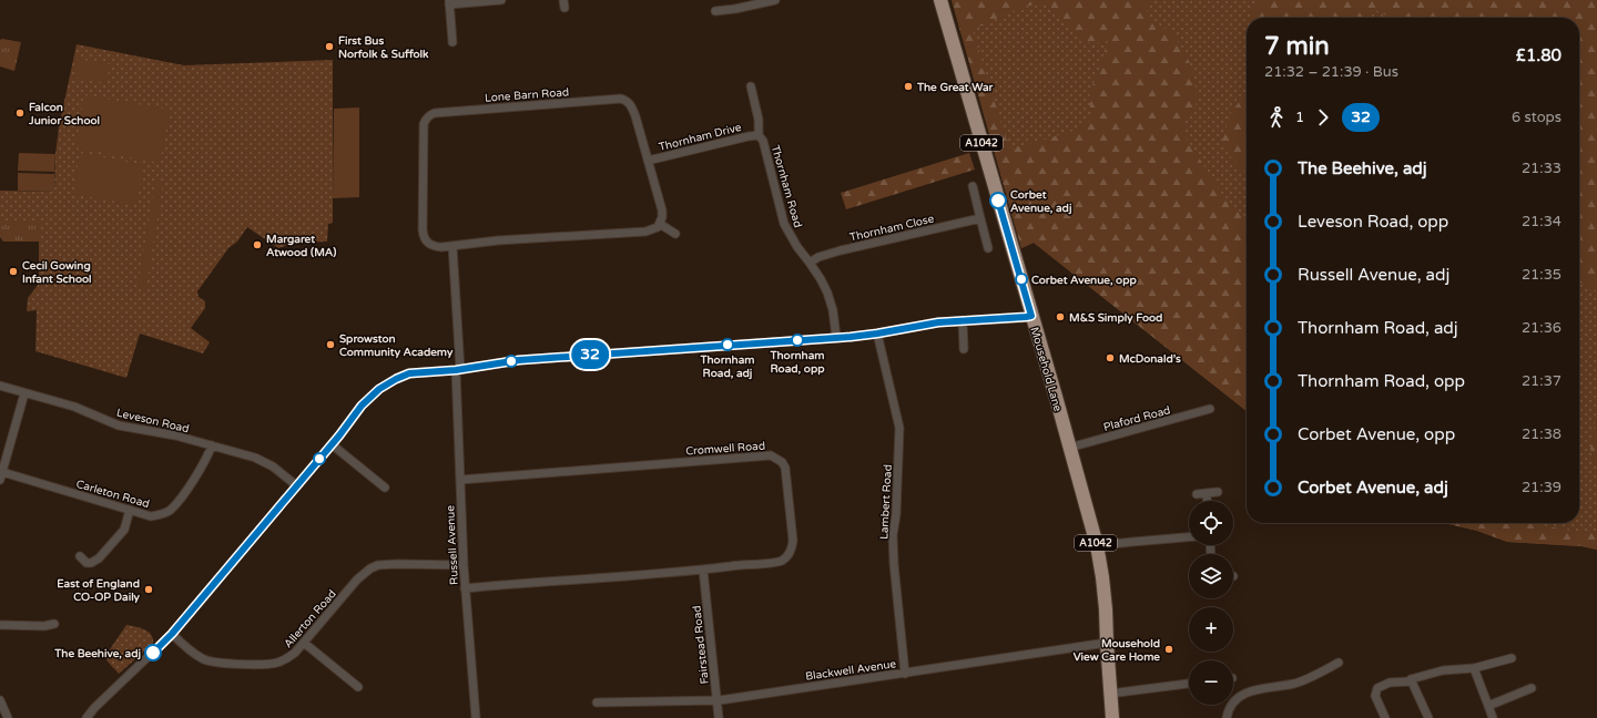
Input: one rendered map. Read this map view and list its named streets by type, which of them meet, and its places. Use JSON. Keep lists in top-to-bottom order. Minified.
{"streets":{"highway":["A1042","Mousehold Lane"],"street":["Lone Barn Road","Thornham Drive","Thornham Road","Thornham Close","Plaford Road","Leveson Road","Cromwell Road","Carleton Road","Lambert Road","Russell Avenue","Allerton Road","Fairstead Road","Blackwell Avenue"]},"crossings":[["Lone Barn Road","Thornham Drive"],["Thornham Drive","Thornham Road"],["Thornham Road","Thornham Close"],["Mousehold Lane","Plaford Road"],["Mousehold Lane","Blackwell Avenue"],["Leveson Road","Carleton Road"],["Cromwell Road","Russell Avenue"],["Cromwell Road","Fairstead Road"],["Lambert Road","Blackwell Avenue"],["Russell Avenue","Allerton Road"],["Fairstead Road","Blackwell Avenue"]],"places":["First Bus Norfolk & Suffolk","The Great War","Falcon Junior School","Corbet Avenue, adj","Margaret Atwood (MA)","Cecil Gowing Infant School","Corbet Avenue, opp","M&S Simply Food","Thornham Road, opp","Sprowston Community Academy","Thornham Road, adj","McDonald’s","East of England CO-OP Daily","Mousehold View Care Home","The Beehive, adj"],"lines":["bus line 32"],"page":{"on_map":"32","heading":["7 min","21:32 – 21:39 · Bus","£1.80"],"legs":["1","32","6 stops"],"list":[{"name":"The Beehive, adj","value":"21:33"},{"name":"Leveson Road, opp","value":"21:34"},{"name":"Russell Avenue, adj","value":"21:35"},{"name":"Thornham Road, adj","value":"21:36"},{"name":"Thornham Road, opp","value":"21:37"},{"name":"Corbet Avenue, opp","value":"21:38"},{"name":"Corbet Avenue, adj","value":"21:39"}],"map_buttons":["+","−"]}}
